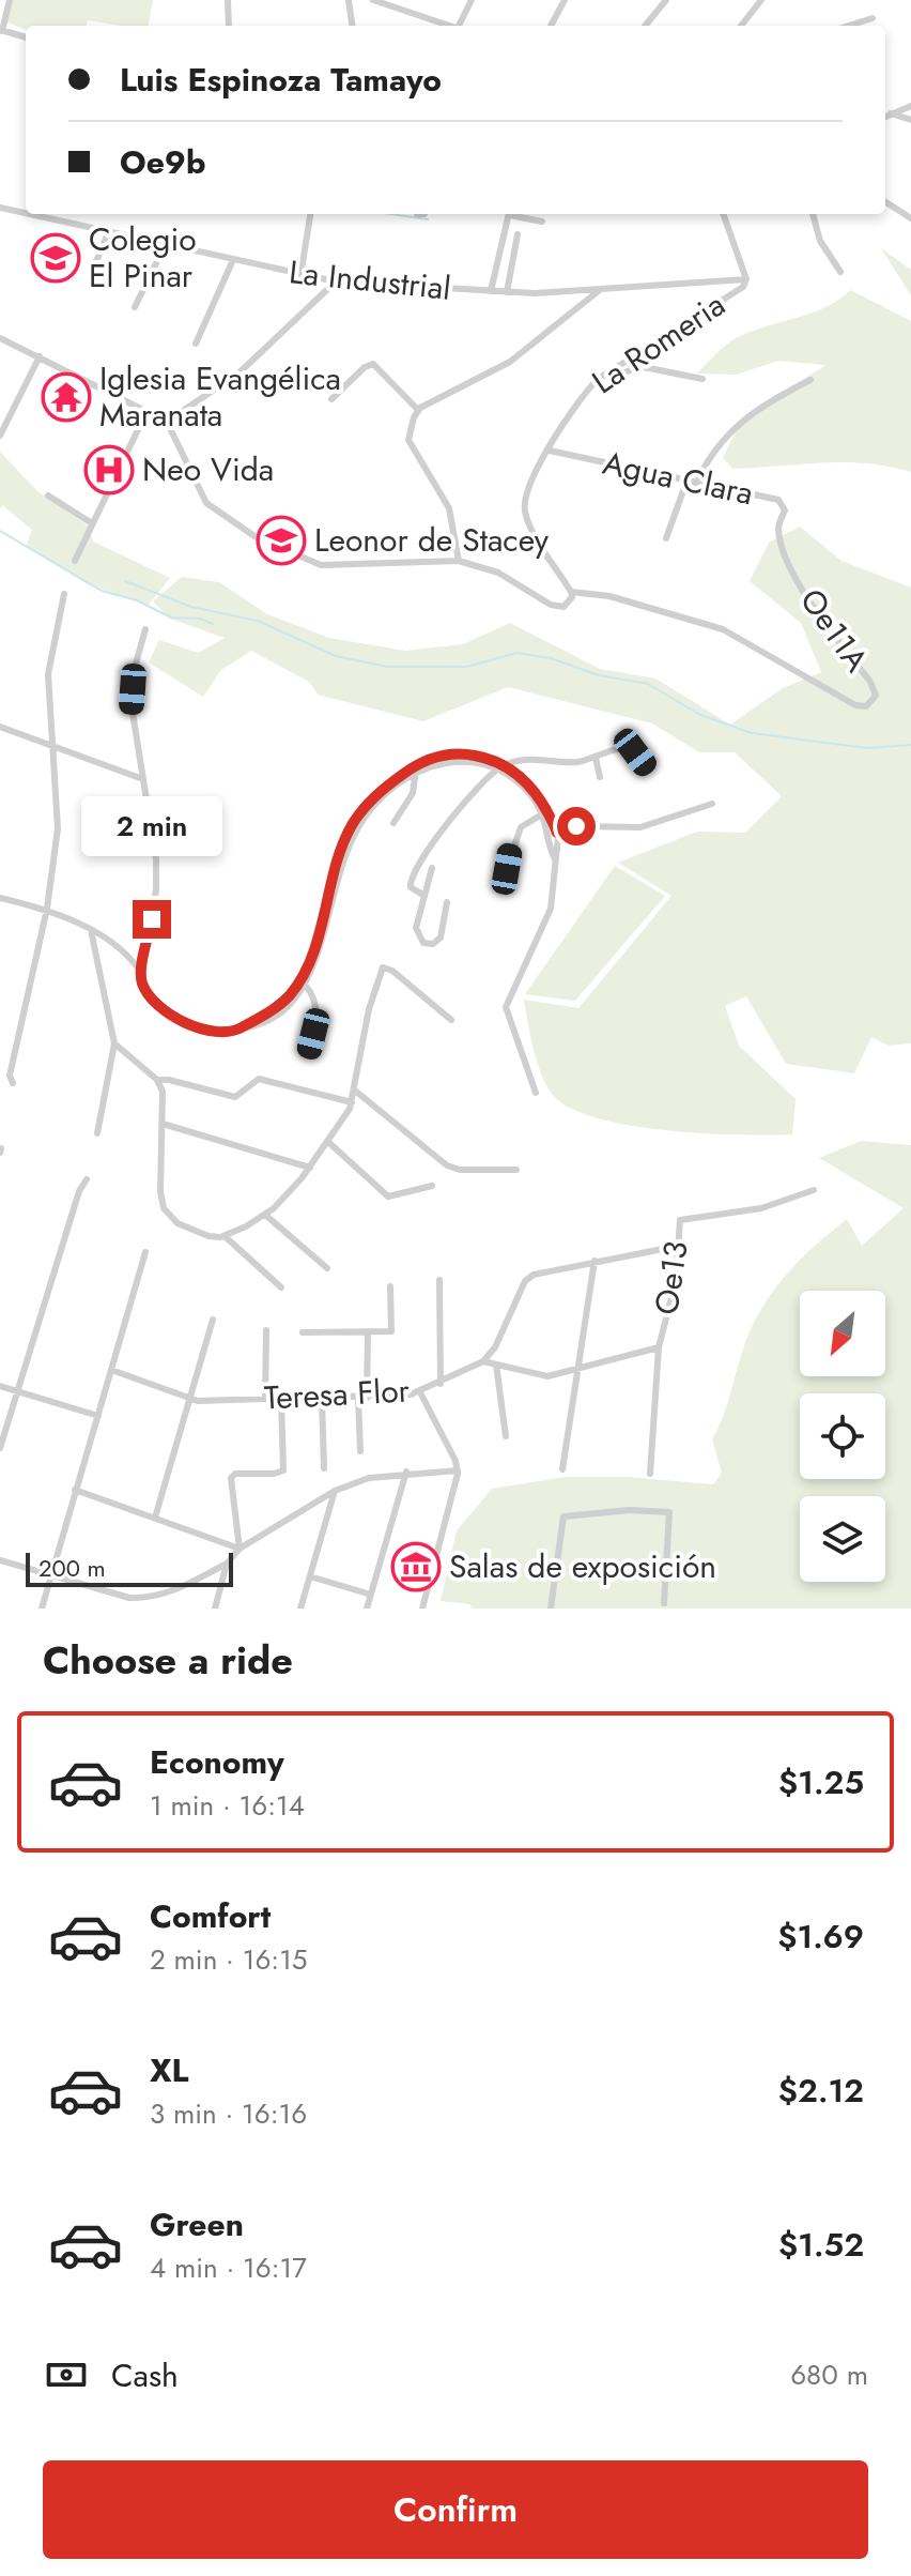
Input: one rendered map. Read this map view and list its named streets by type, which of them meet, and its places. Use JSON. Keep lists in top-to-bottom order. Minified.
{"streets":{"street":["La Industrial","La Romeria","Agua Clara","Oe11A","Oe13","Teresa Flor"]},"crossings":[["La Industrial","La Romeria"],["La Romeria","Agua Clara"],["La Romeria","Oe11A"],["Agua Clara","Oe11A"]],"places":{"school or university":["Colegio El Pinar","Leonor de Stacey"],"temple":["Iglesia Evangélica Maranata"],"hospital":["Neo Vida"],"museum":["Salas de exposición"]},"scale_bar":"200 m","north":"bottom left","page":{"banner":["Luis Espinoza Tamayo","Oe9b"],"bubble":"2 min","scale":"200 m","heading":"Choose a ride","list":[{"name":"Economy","note":"1 min · 16:14","value":"$1.25"},{"name":"Comfort","note":"2 min · 16:15","value":"$1.69"},{"name":"XL","note":"3 min · 16:16","value":"$2.12"},{"name":"Green","note":"4 min · 16:17","value":"$1.52"}],"pay":["Cash","680 m"],"buttons":"Confirm"}}
